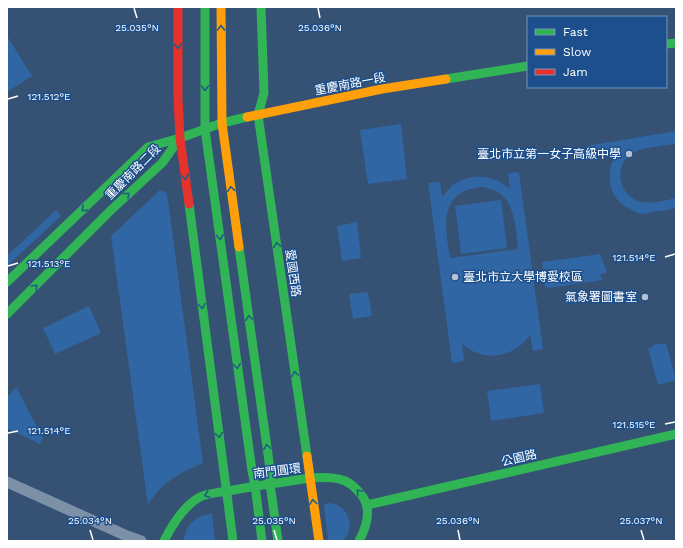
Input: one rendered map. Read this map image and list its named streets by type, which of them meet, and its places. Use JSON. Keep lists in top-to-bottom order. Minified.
{"streets":{"street":["重慶南路一段","重慶南路二段","愛國西路","公園路","南門圓環"]},"crossings":[["重慶南路一段","重慶南路二段"],["重慶南路一段","愛國西路"],["愛國西路","南門圓環"],["公園路","南門圓環"]],"places":["臺北市立第一女子高級中學","臺北市立大學博愛校區","氣象署圖書室"],"legend":["Fast","Slow","Jam"],"coordinates":["25.035°N","25.036°N","121.512°E","121.514°E","121.513°E","121.515°E","25.034°N","25.037°N"]}
